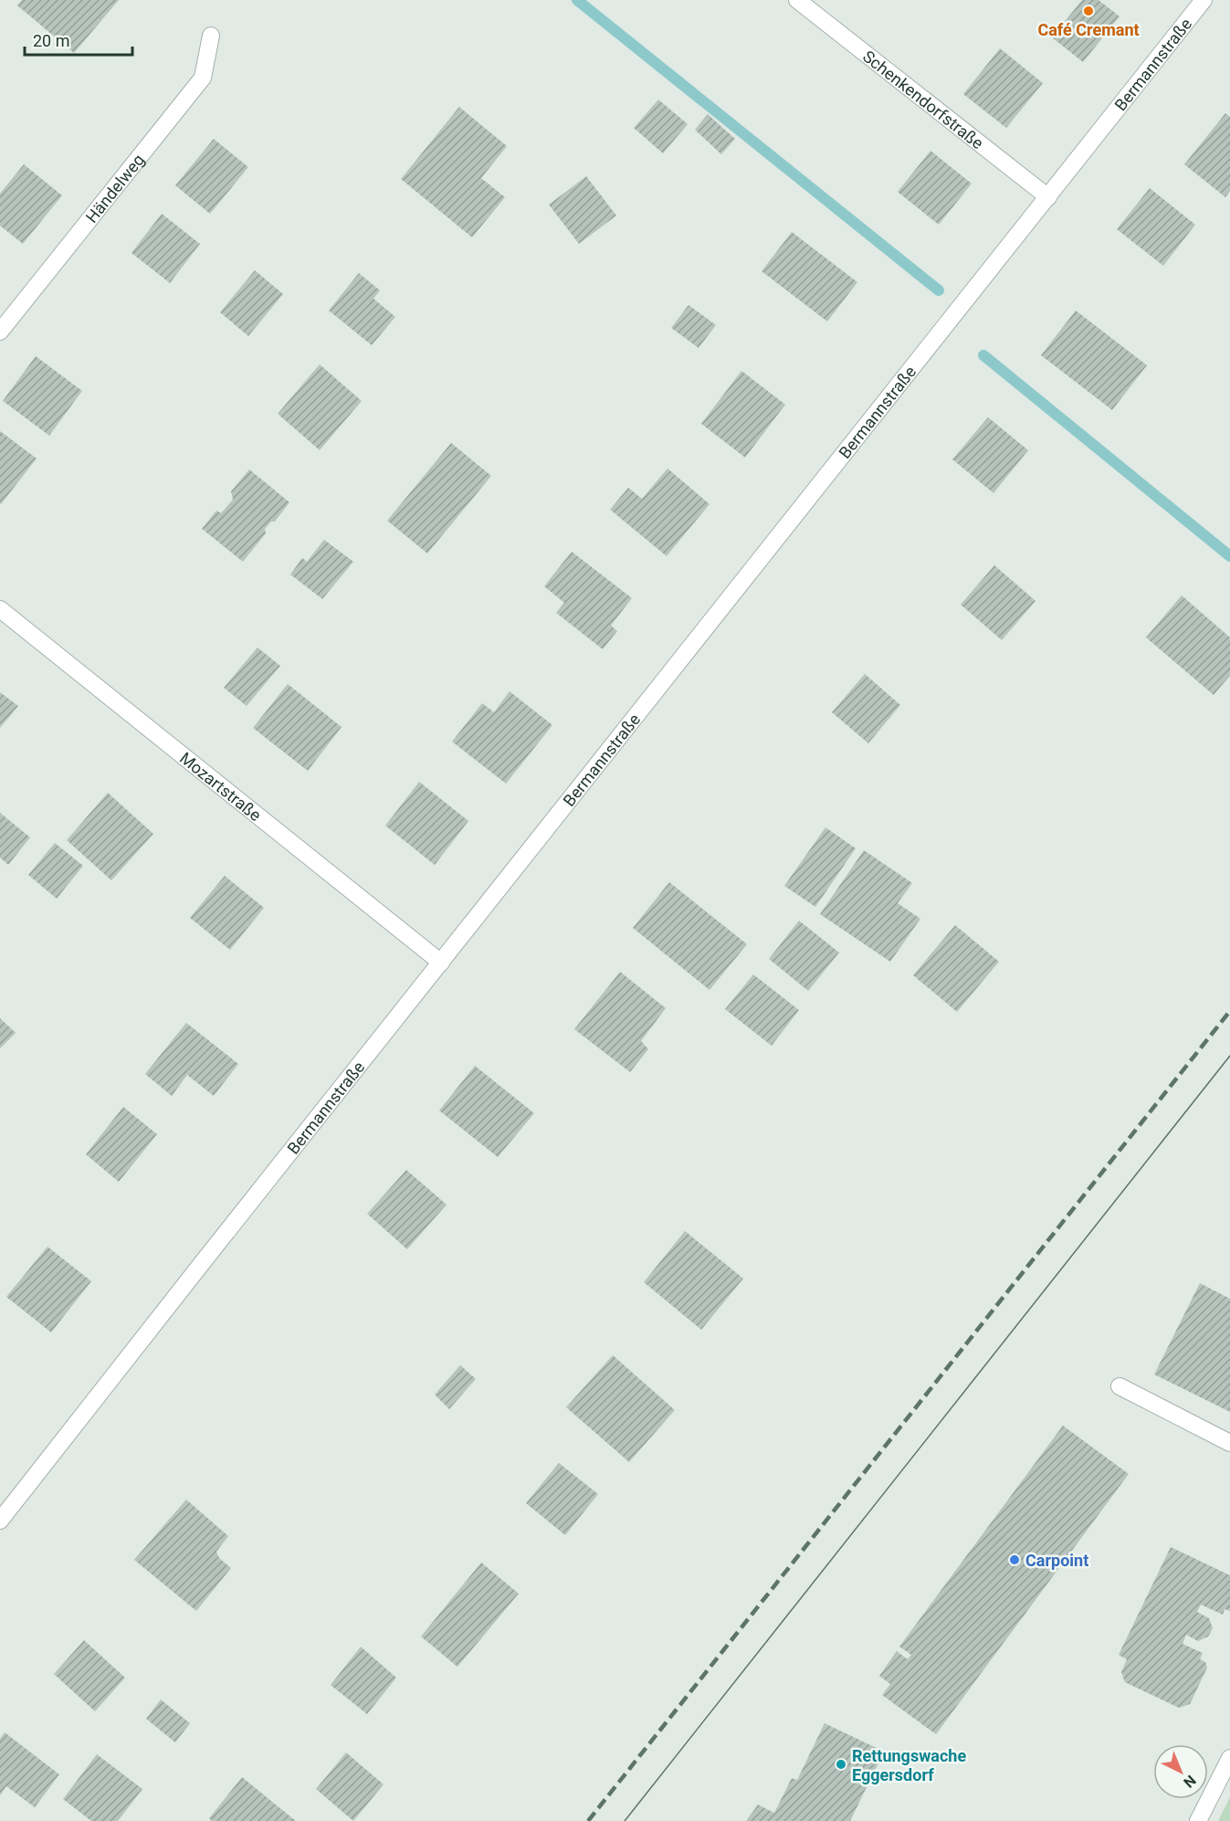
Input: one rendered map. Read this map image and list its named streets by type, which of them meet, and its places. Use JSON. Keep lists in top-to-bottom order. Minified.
{"streets":{"street":["Bermannstraße","Schenkendorfstraße","Händelweg","Mozartstraße"]},"crossings":[["Bermannstraße","Schenkendorfstraße"],["Bermannstraße","Mozartstraße"]],"places":["Café Cremant","Carpoint","Rettungswache Eggersdorf"],"scale_bar":"20 m","north":"bottom right"}
